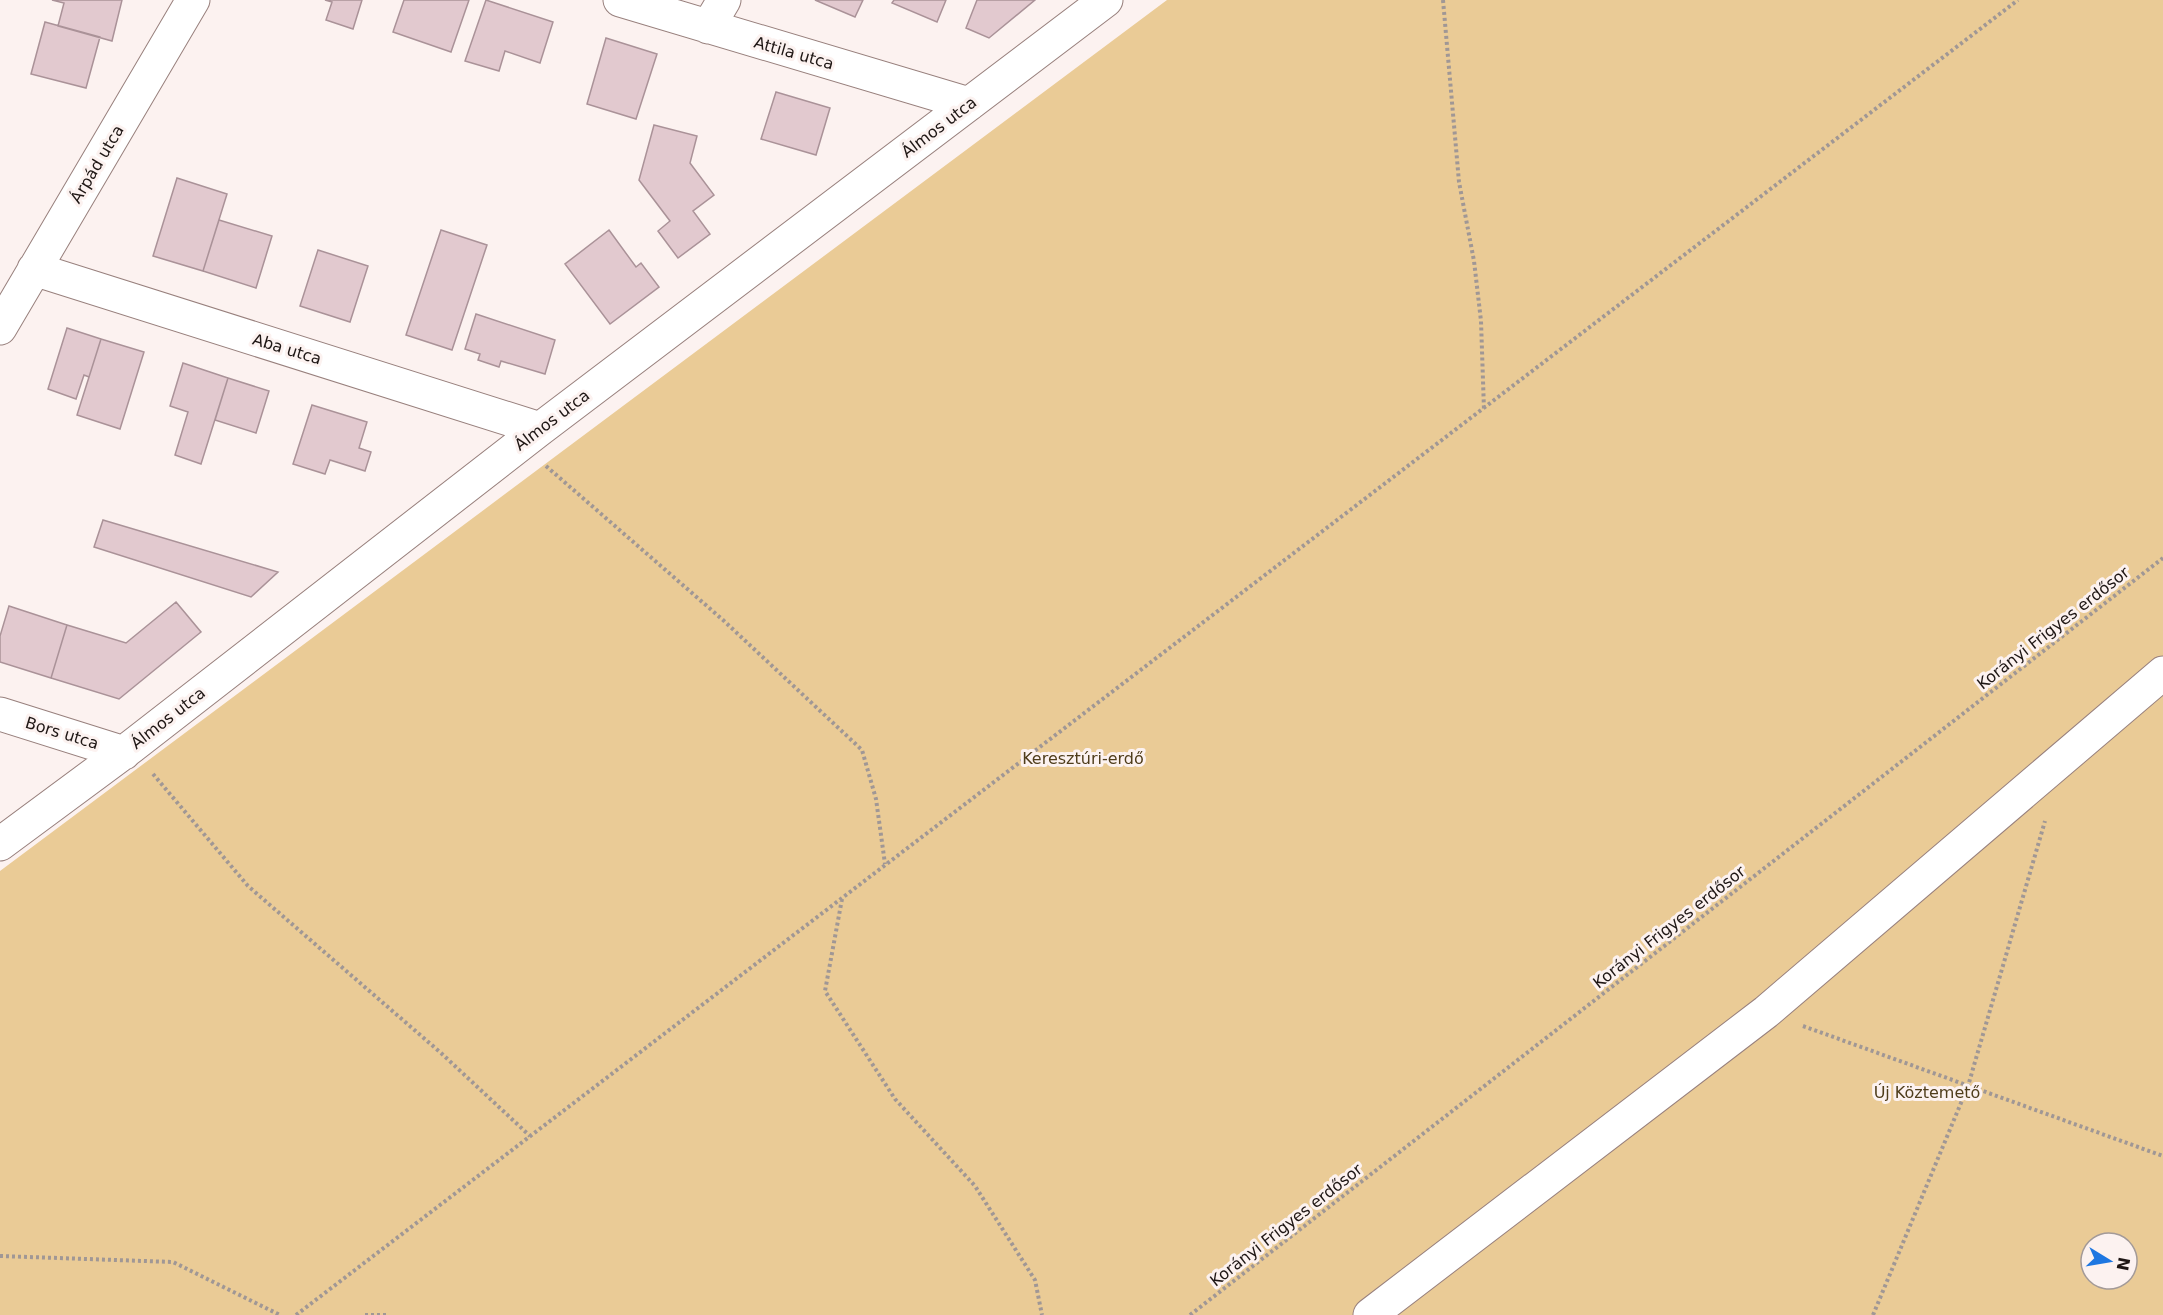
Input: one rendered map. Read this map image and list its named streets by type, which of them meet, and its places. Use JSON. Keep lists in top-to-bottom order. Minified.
{"streets":{"street":["Attila utca","Álmos utca","Árpád utca","Aba utca","Bors utca"],"path":["Korányi Frigyes erdősor"]},"crossings":[["Attila utca","Álmos utca"],["Álmos utca","Aba utca"],["Álmos utca","Bors utca"],["Árpád utca","Aba utca"]],"parks":["Keresztúri-erdő","Új Köztemető"],"north":"right"}
